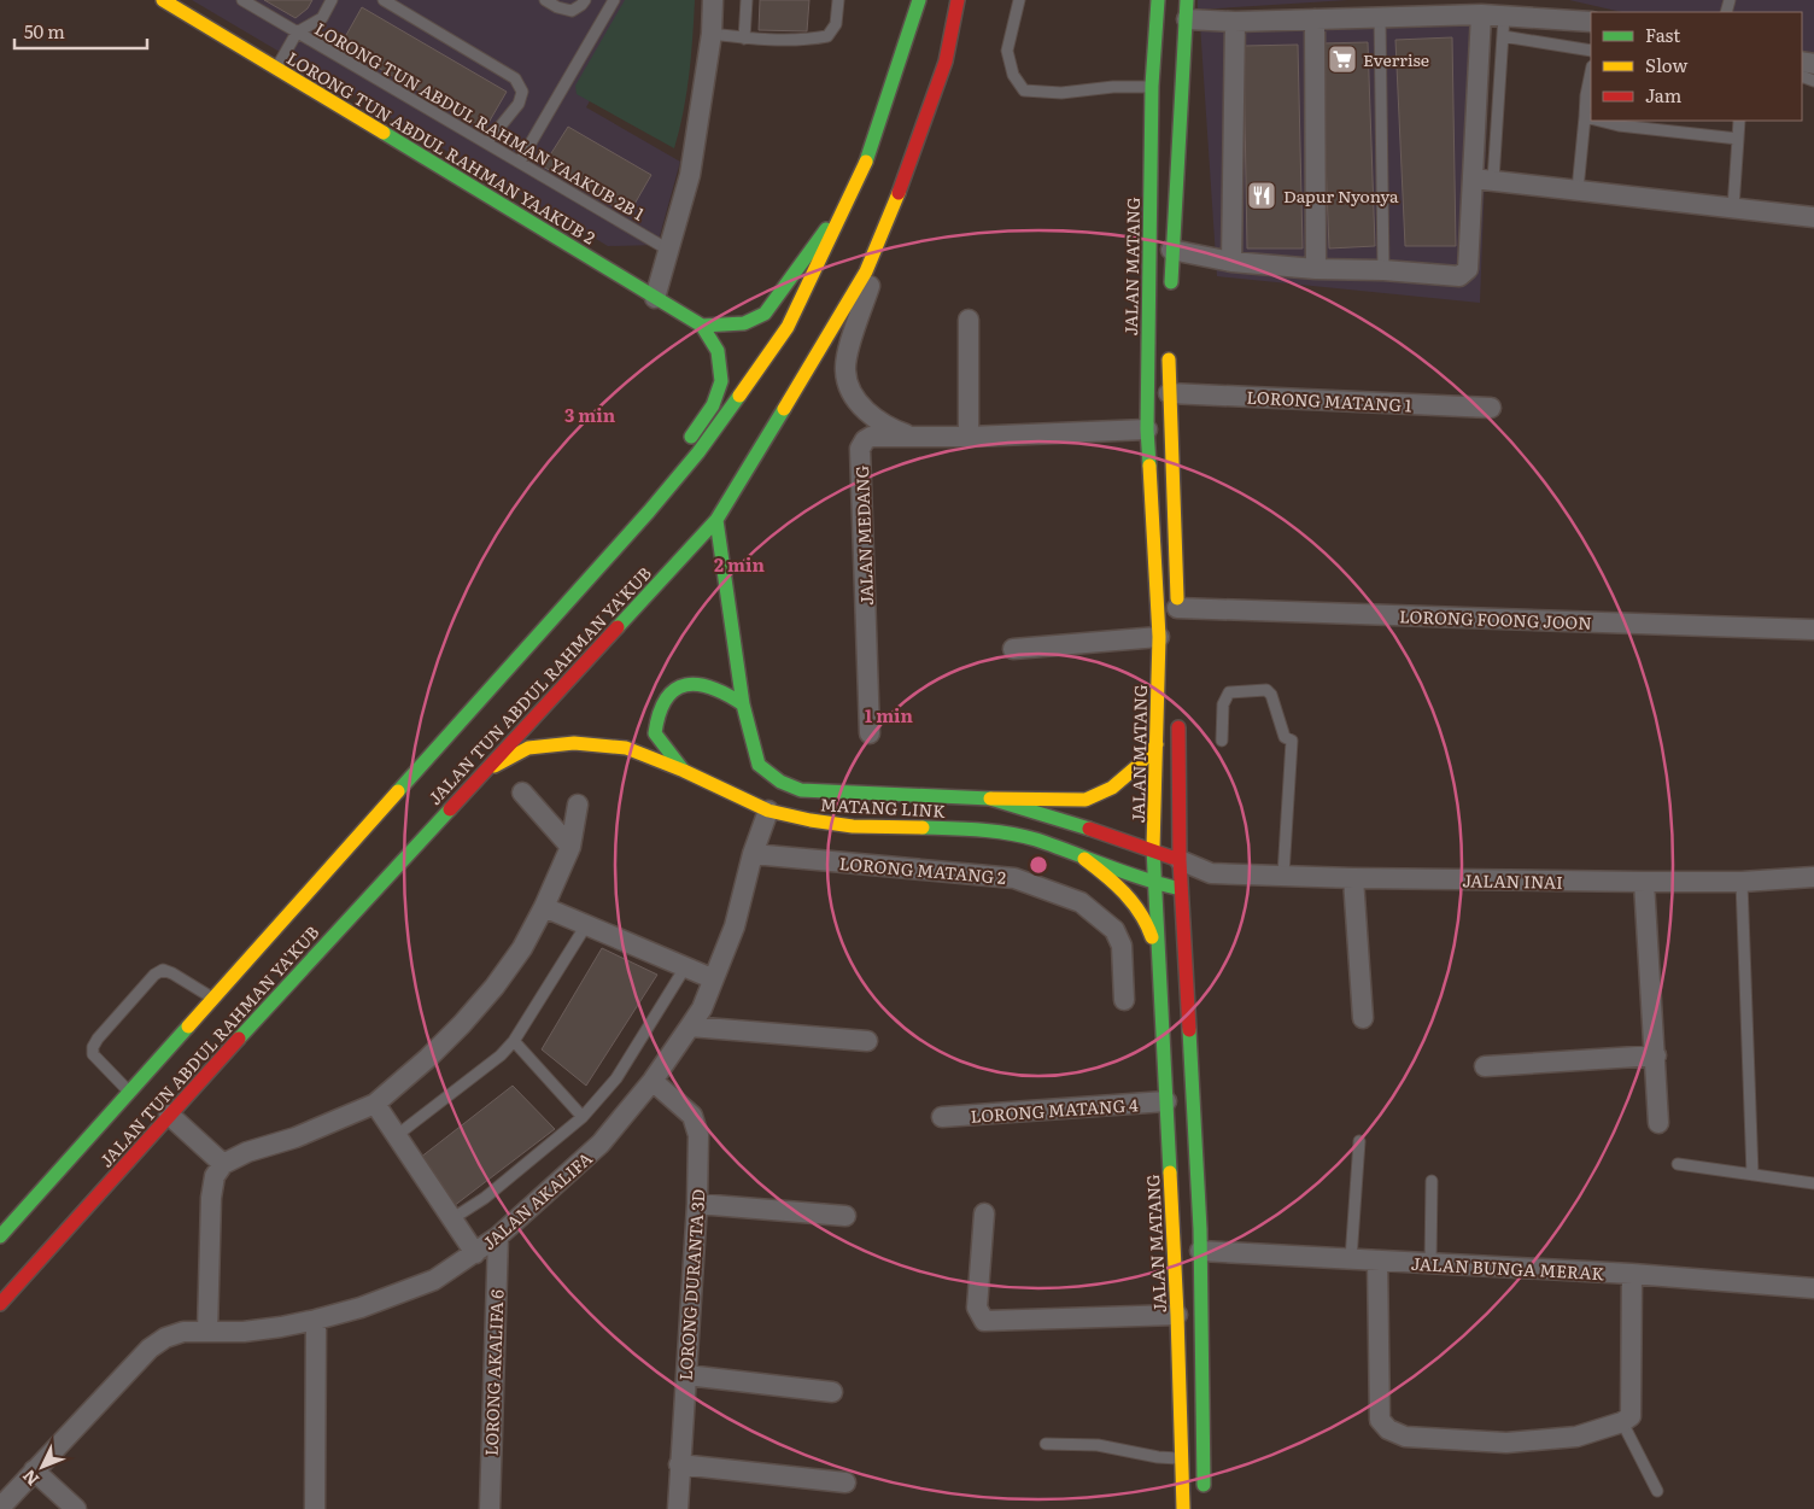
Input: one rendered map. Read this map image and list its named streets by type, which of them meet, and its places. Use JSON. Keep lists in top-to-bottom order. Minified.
{"streets":{"main road":["LORONG TUN ABDUL RAHMAN YAAKUB 2","JALAN MATANG","JALAN TUN ABDUL RAHMAN YA'KUB","MATANG LINK"],"street":["LORONG MATANG 1","JALAN MEDANG","LORONG FOONG JOON","LORONG MATANG 2","JALAN INAI","LORONG MATANG 4","JALAN AKALIFA","JALAN BUNGA MERAK","LORONG DURANTA 3D","LORONG AKALIFA 6"],"lane":["LORONG TUN ABDUL RAHMAN YAAKUB 2B 1"]},"crossings":[["JALAN MATANG","JALAN MEDANG"],["JALAN MATANG","MATANG LINK"],["JALAN MATANG","LORONG MATANG 4"],["JALAN TUN ABDUL RAHMAN YA'KUB","MATANG LINK"],["MATANG LINK","JALAN AKALIFA"],["LORONG MATANG 2","JALAN AKALIFA"],["JALAN AKALIFA","LORONG DURANTA 3D"],["JALAN AKALIFA","LORONG AKALIFA 6"]],"places":{"supermarket":["Everrise"],"restaurant":["Dapur Nyonya"]},"legend":["Fast","Slow","Jam"],"scale_bar":"50 m","north":"bottom left","rings":["3 min","2 min","1 min"]}
